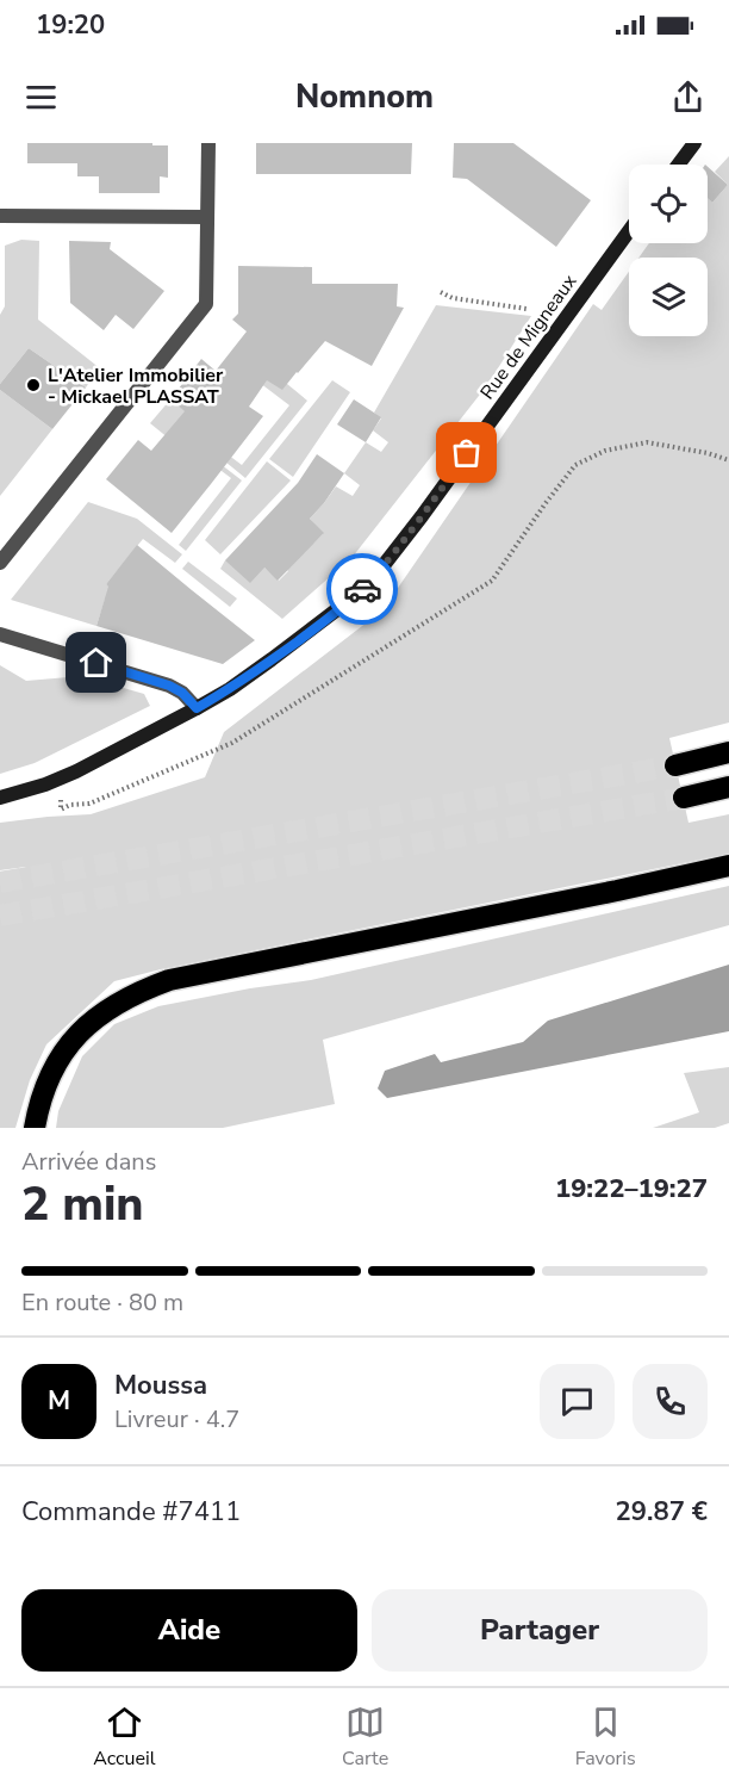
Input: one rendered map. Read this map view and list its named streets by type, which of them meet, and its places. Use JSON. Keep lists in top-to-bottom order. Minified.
{"streets":{"street":["Rue de Migneaux"]},"places":["L'Atelier Immobilier - Mickael PLASSAT"],"page":{"status":"19:20","header":"Nomnom","heading":["2 min","Arrivée dans","19:22–19:27"],"panel":["Moussa","Livreur · 4.7","Commande #7411","29.87 €"],"bar":"En route · 80 m","round":"M","buttons":["Aide","Partager"],"tabs":["Accueil","Carte","Favoris"]}}
